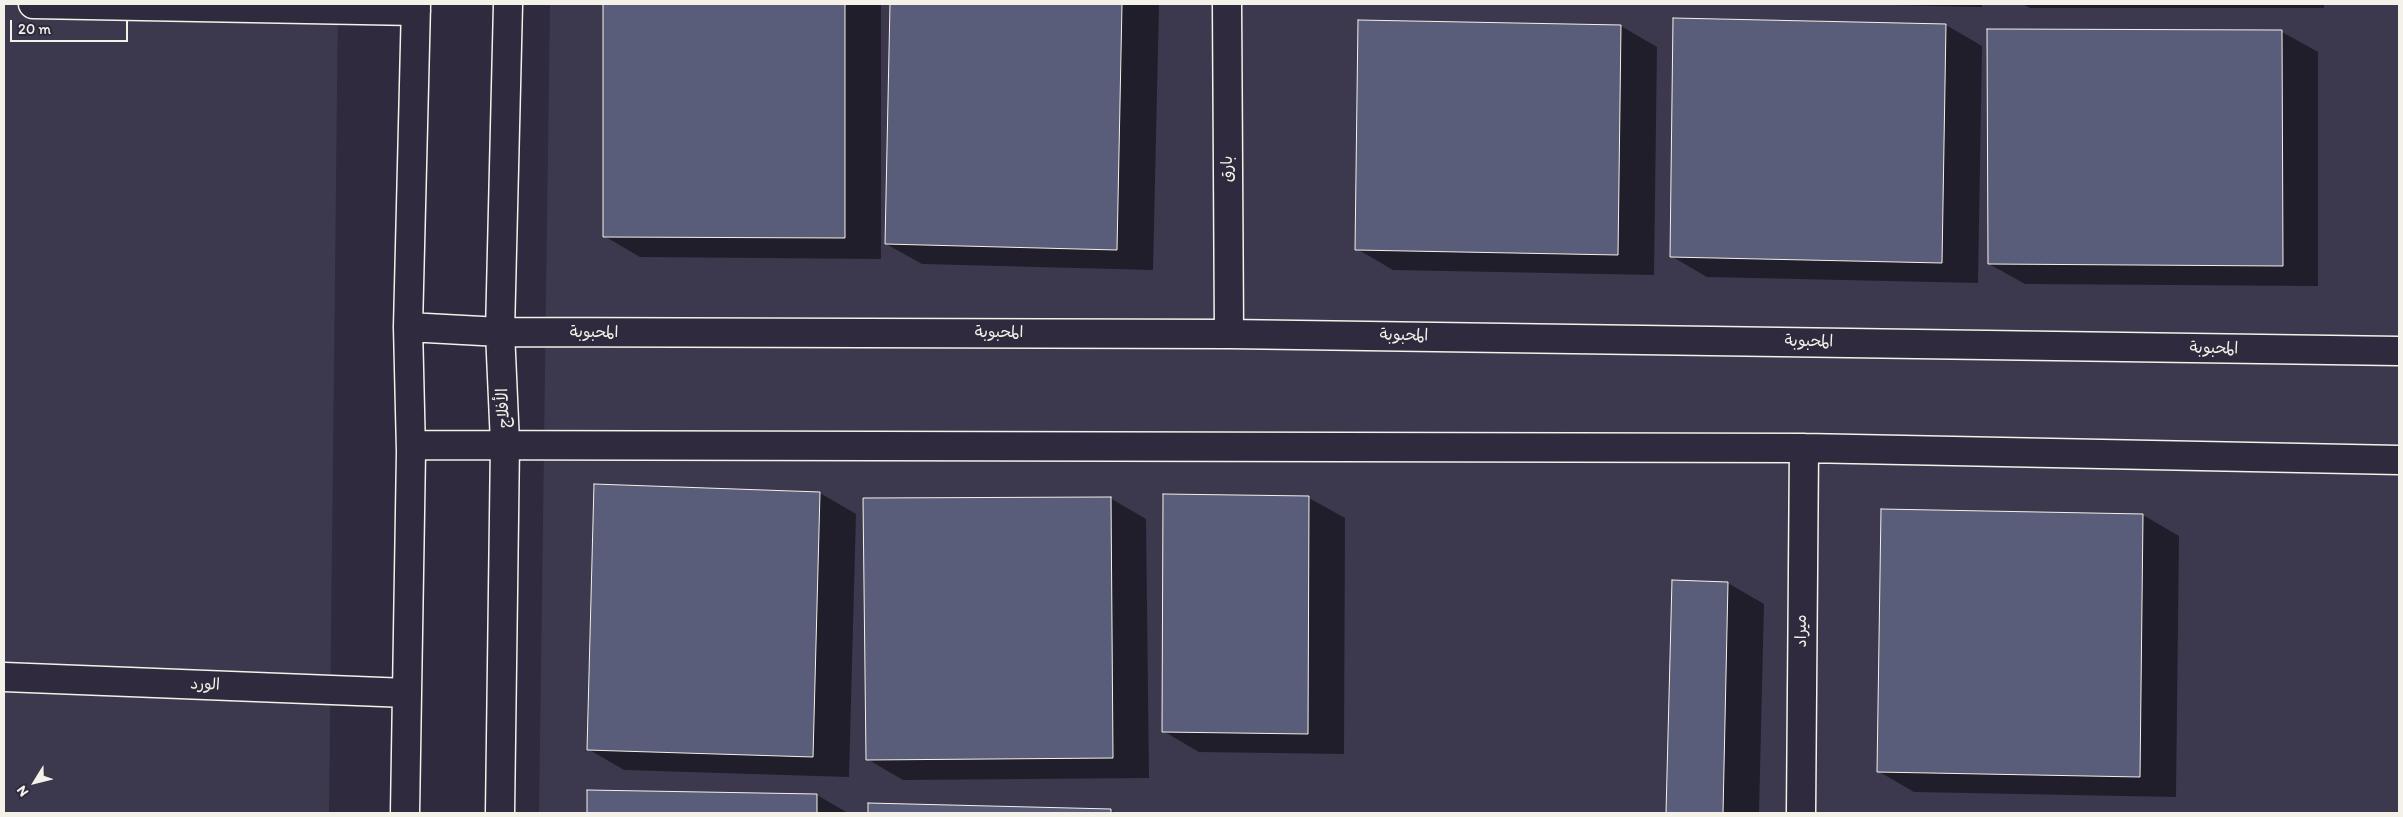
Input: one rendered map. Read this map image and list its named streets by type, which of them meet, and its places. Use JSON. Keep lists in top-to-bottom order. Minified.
{"streets":{"street":["بارق","المحبوبة","الأفلاج","ميراد","الورد"]},"crossings":[["بارق","المحبوبة"],["المحبوبة","الأفلاج"]],"scale_bar":"20 m","north":"bottom left"}
